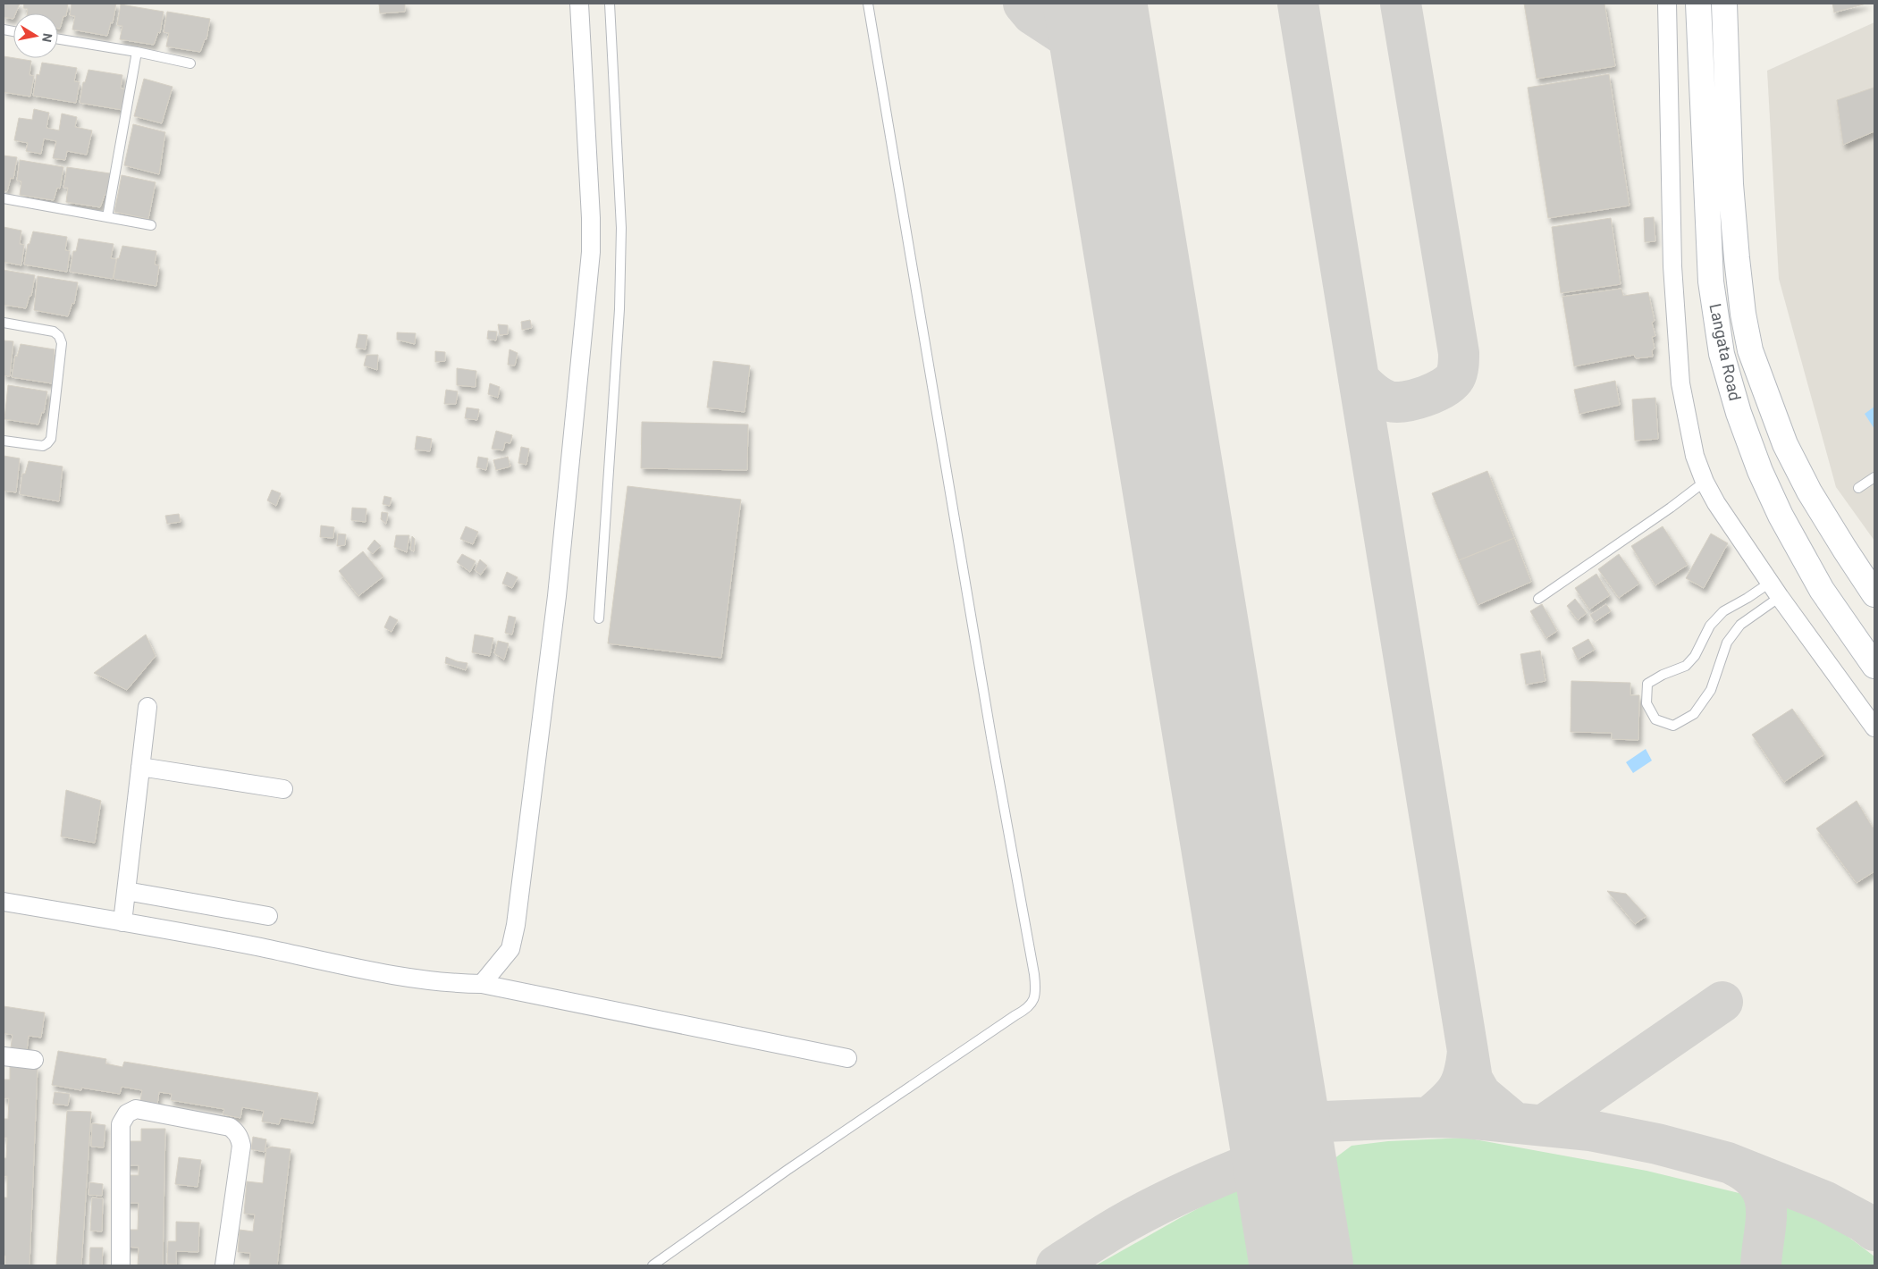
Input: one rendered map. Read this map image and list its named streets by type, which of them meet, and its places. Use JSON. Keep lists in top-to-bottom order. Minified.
{"streets":{"main road":["Langata Road"]},"north":"right"}
